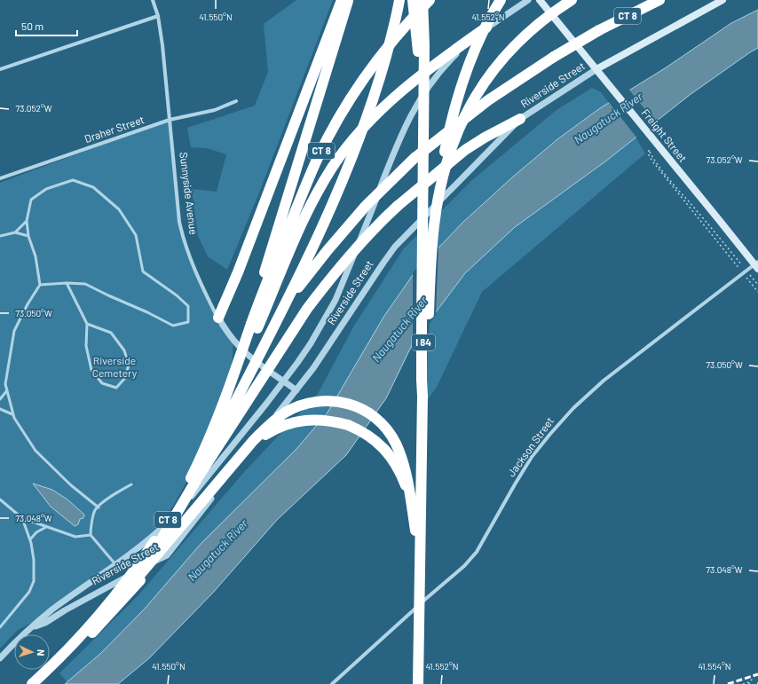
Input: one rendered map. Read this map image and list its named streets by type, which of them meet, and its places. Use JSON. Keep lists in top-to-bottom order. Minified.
{"streets":{"highway":["CT 8","I 84"],"main road":["Riverside Street","Freight Street"],"street":["Draher Street","Sunnyside Avenue","Jackson Street"]},"crossings":[["CT 8","I 84"],["Riverside Street","Freight Street"],["Riverside Street","Sunnyside Avenue"],["Draher Street","Sunnyside Avenue"],["Freight Street","Jackson Street"]],"water":["Naugatuck River"],"parks":["Riverside Cemetery"],"scale_bar":"50 m","north":"right","coordinates":["41.550°N","41.552°N","73.052°W","73.050°W","73.048°W","41.554°N"]}
